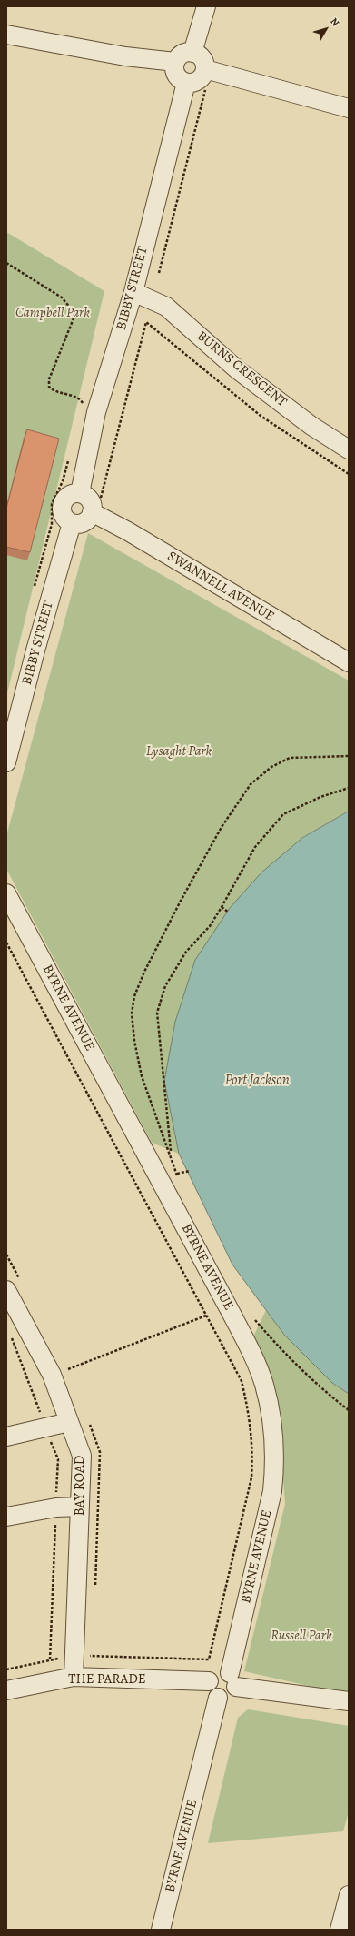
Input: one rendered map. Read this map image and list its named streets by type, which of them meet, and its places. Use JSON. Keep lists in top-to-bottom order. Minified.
{"streets":{"street":["BIBBY STREET","BURNS CRESCENT","SWANNELL AVENUE","BYRNE AVENUE","BAY ROAD","THE PARADE"]},"crossings":[["BIBBY STREET","BURNS CRESCENT"],["BIBBY STREET","SWANNELL AVENUE"],["BYRNE AVENUE","THE PARADE"],["BAY ROAD","THE PARADE"]],"water":["Port Jackson"],"parks":["Campbell Park","Lysaght Park","Russell Park"],"north":"top right"}
